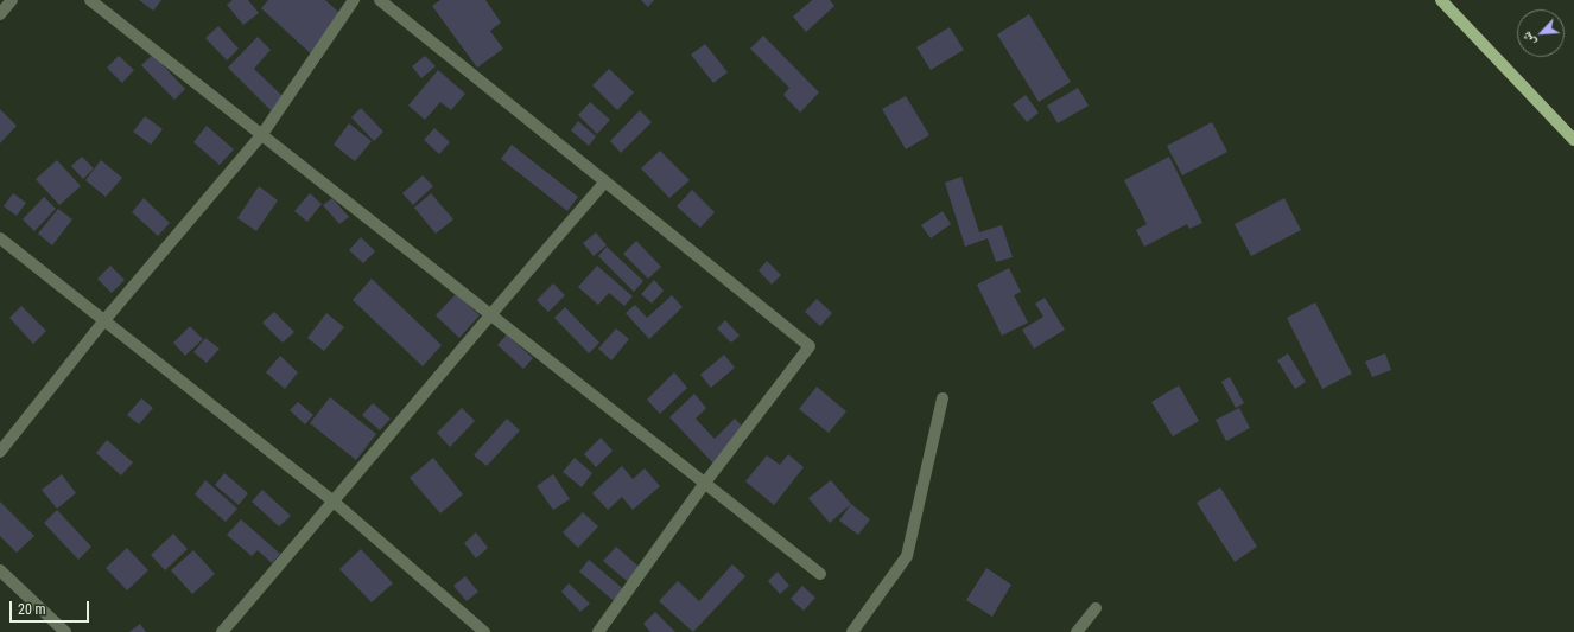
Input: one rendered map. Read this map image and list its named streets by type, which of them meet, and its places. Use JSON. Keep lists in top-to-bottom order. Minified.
{"scale_bar":"20 m","north":"bottom left"}
